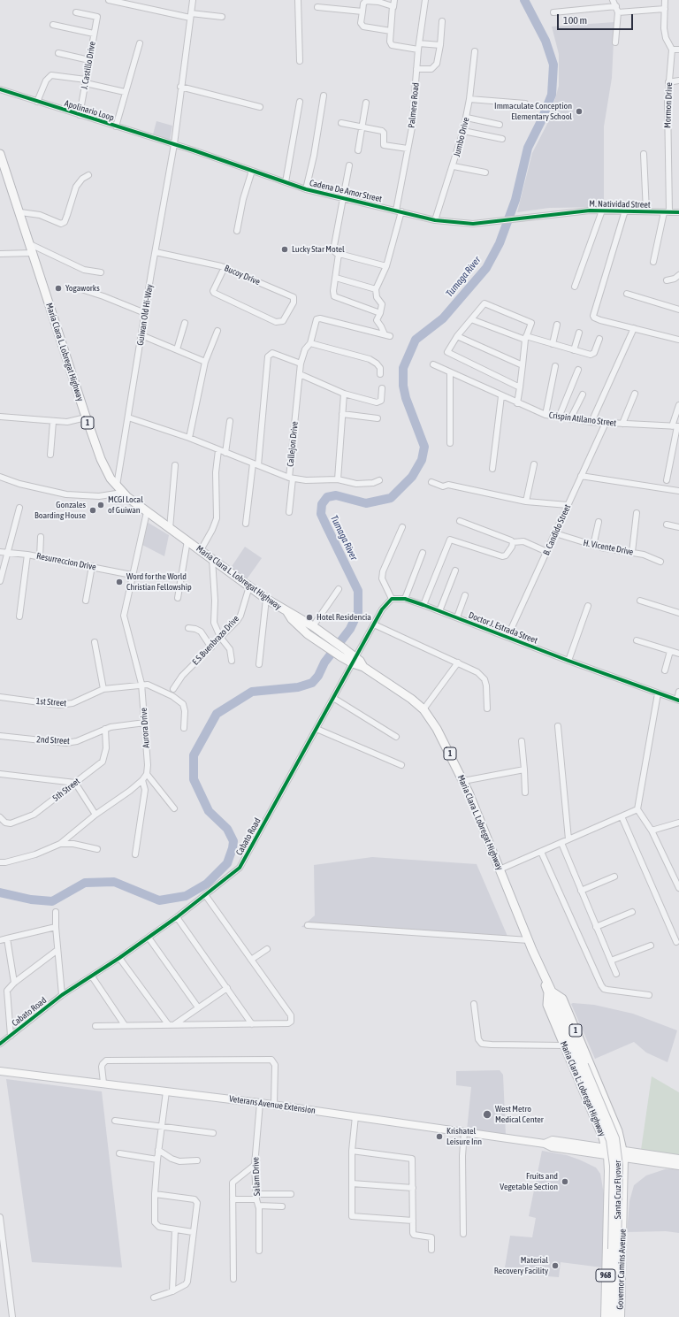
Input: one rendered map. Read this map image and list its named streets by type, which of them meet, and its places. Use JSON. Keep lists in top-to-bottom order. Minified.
{"streets":{"highway":["Maria Clara L. Lobregat Highway","1"],"main road":["Veterans Avenue Extension","Santa Cruz Flyover","Governor Camins Avenue","968"],"street":["J. Castillo Drive","Palmera Road","Mormon Drive","Apolinario Loop","Jumbo Drive","Cadena De Amor Street","M. Natividad Street","Bucoy Drive","Guiwan Old Hi-Way","Crispin Atilano Street","Callejon Drive","B. Candido Street","H. Vicente Drive","Resurreccion Drive","Doctor J. Estrada Street","E.S.Buenbrazo Drive","1st Street","Aurora Drive","2nd Street","5th Street","Cabato Road","Salam Drive"]},"crossings":[["J. Castillo Drive","Apolinario Loop"],["Palmera Road","Cadena De Amor Street"],["Mormon Drive","M. Natividad Street"],["Apolinario Loop","Cadena De Amor Street"],["Apolinario Loop","Guiwan Old Hi-Way"],["Jumbo Drive","Cadena De Amor Street"],["Cadena De Amor Street","M. Natividad Street"],["Cadena De Amor Street","Guiwan Old Hi-Way"],["Bucoy Drive","Guiwan Old Hi-Way"],["Guiwan Old Hi-Way","Maria Clara L. Lobregat Highway"],["Guiwan Old Hi-Way","Callejon Drive"],["Maria Clara L. Lobregat Highway","E.S.Buenbrazo Drive"],["Maria Clara L. Lobregat Highway","Aurora Drive"],["Maria Clara L. Lobregat Highway","Cabato Road"],["Maria Clara L. Lobregat Highway","Veterans Avenue Extension"],["Maria Clara L. Lobregat Highway","Santa Cruz Flyover"],["Maria Clara L. Lobregat Highway","Governor Camins Avenue"],["Crispin Atilano Street","B. Candido Street"],["B. Candido Street","H. Vicente Drive"],["B. Candido Street","Doctor J. Estrada Street"],["Resurreccion Drive","Aurora Drive"],["1st Street","Aurora Drive"],["Aurora Drive","2nd Street"],["2nd Street","5th Street"],["Veterans Avenue Extension","Salam Drive"],["Veterans Avenue Extension","Governor Camins Avenue"],["Santa Cruz Flyover","Governor Camins Avenue"]],"water":["Tumaga River"],"places":["Immaculate Conception Elementary School","Lucky Star Motel","Yogaworks","MCGI Local of Guiwan","Gonzales Boarding House","Word for the World Christian Fellowship","Hotel Residencia","West Metro Medical Center","Krishatel Leisure Inn","Fruits and Vegetable Section","Material Recovery Facility"],"scale_bar":"100 m"}
